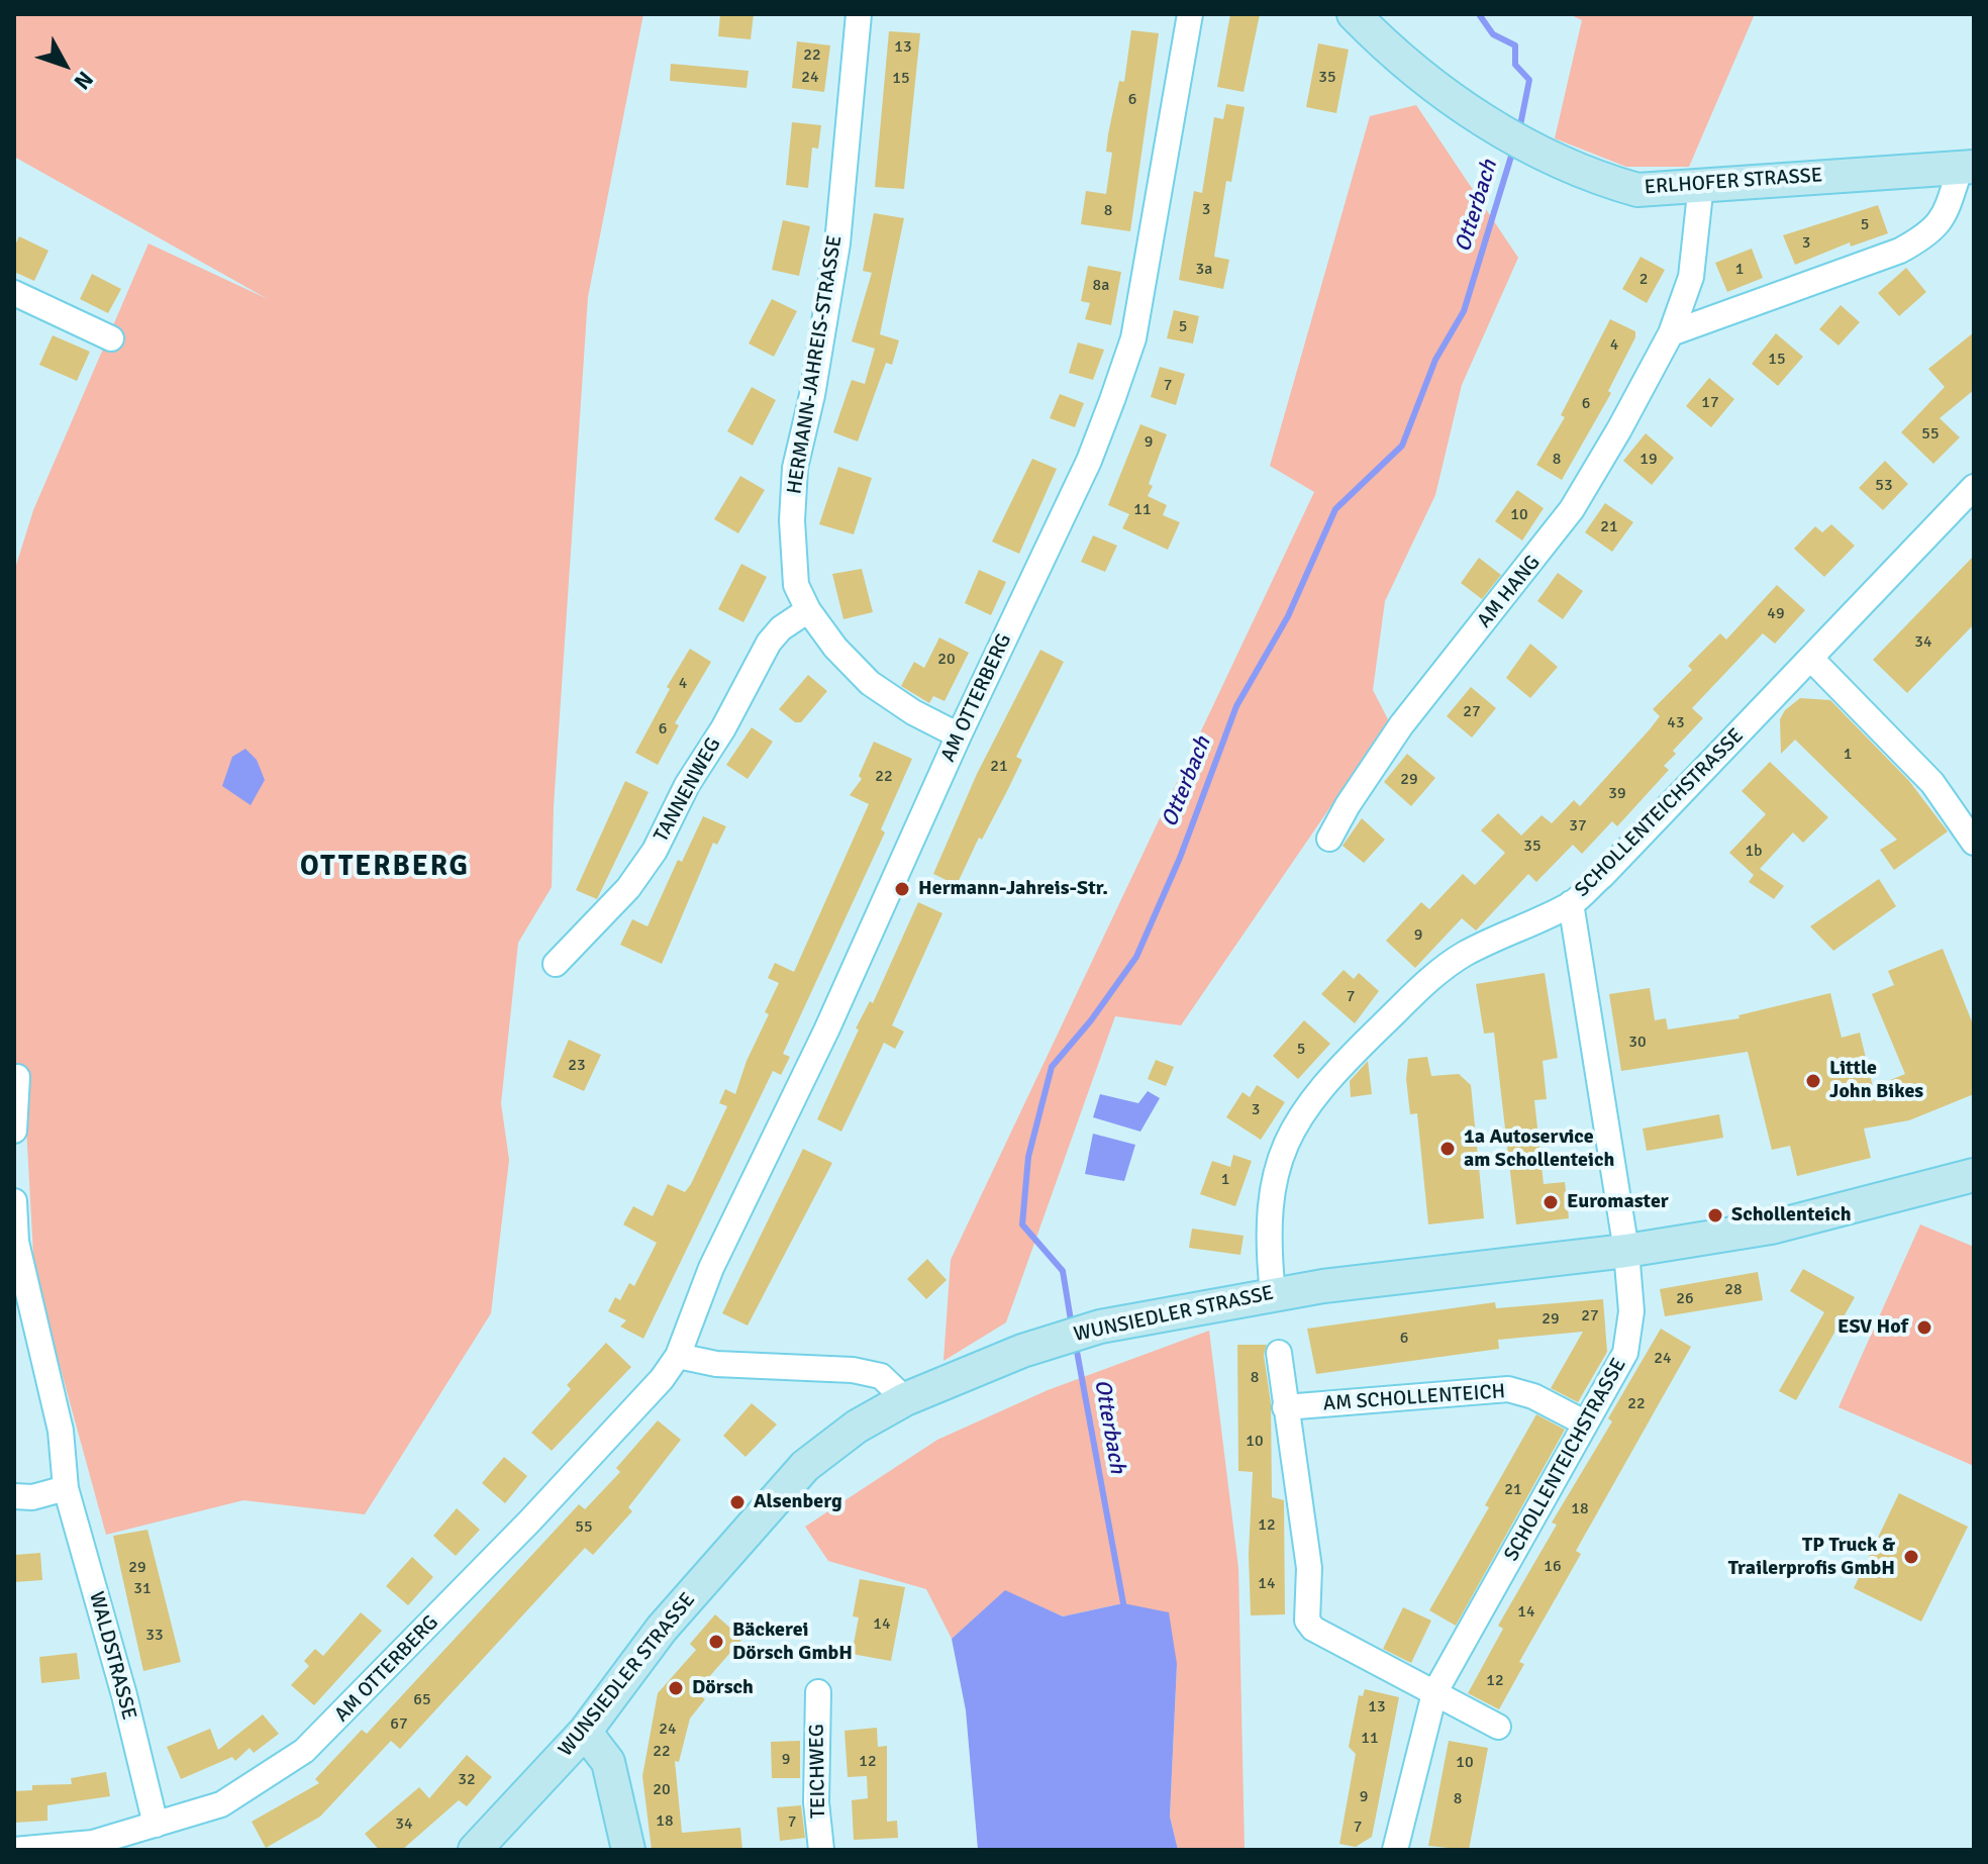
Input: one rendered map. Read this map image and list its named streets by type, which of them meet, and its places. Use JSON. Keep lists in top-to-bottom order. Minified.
{"streets":{"main road":["ERLHOFER STRASSE","WUNSIEDLER STRASSE"],"street":["HERMANN-JAHREIS-STRASSE","AM HANG","AM OTTERBERG","TANNENWEG","SCHOLLENTEICHSTRASSE","AM SCHOLLENTEICH","WALDSTRASSE","TEICHWEG"]},"crossings":[["ERLHOFER STRASSE","AM HANG"],["HERMANN-JAHREIS-STRASSE","AM OTTERBERG"],["HERMANN-JAHREIS-STRASSE","TANNENWEG"],["AM OTTERBERG","WALDSTRASSE"],["SCHOLLENTEICHSTRASSE","WUNSIEDLER STRASSE"],["SCHOLLENTEICHSTRASSE","AM SCHOLLENTEICH"]],"districts":["OTTERBERG"],"water":["Otterbach"],"places":["Hermann-Jahreis-Str.","Little John Bikes","1a Autoservice am Schollenteich","Euromaster","Schollenteich","ESV Hof","Alsenberg","TP Truck & Trailerprofis GmbH","Bäckerei Dörsch GmbH","Dörsch"],"house_numbers":["13","22","24","35","15","6","3","8","5","3","3a","1","2","8a","5","4","15","7","17","6","55","9","8","19","53","11","10","21","49","34","20","4","27","43","6","1","21","22","29","39","37","35","1b","9","7","30","5","23","3","1","28","26","27","29","6","24","8","22","10","21","18","12","55","16","29","14","31","14","14","33","12","65","13","67","24","11","22","9","12","10","32","20","9","8","18","7","34","7"],"north":"bottom right"}
